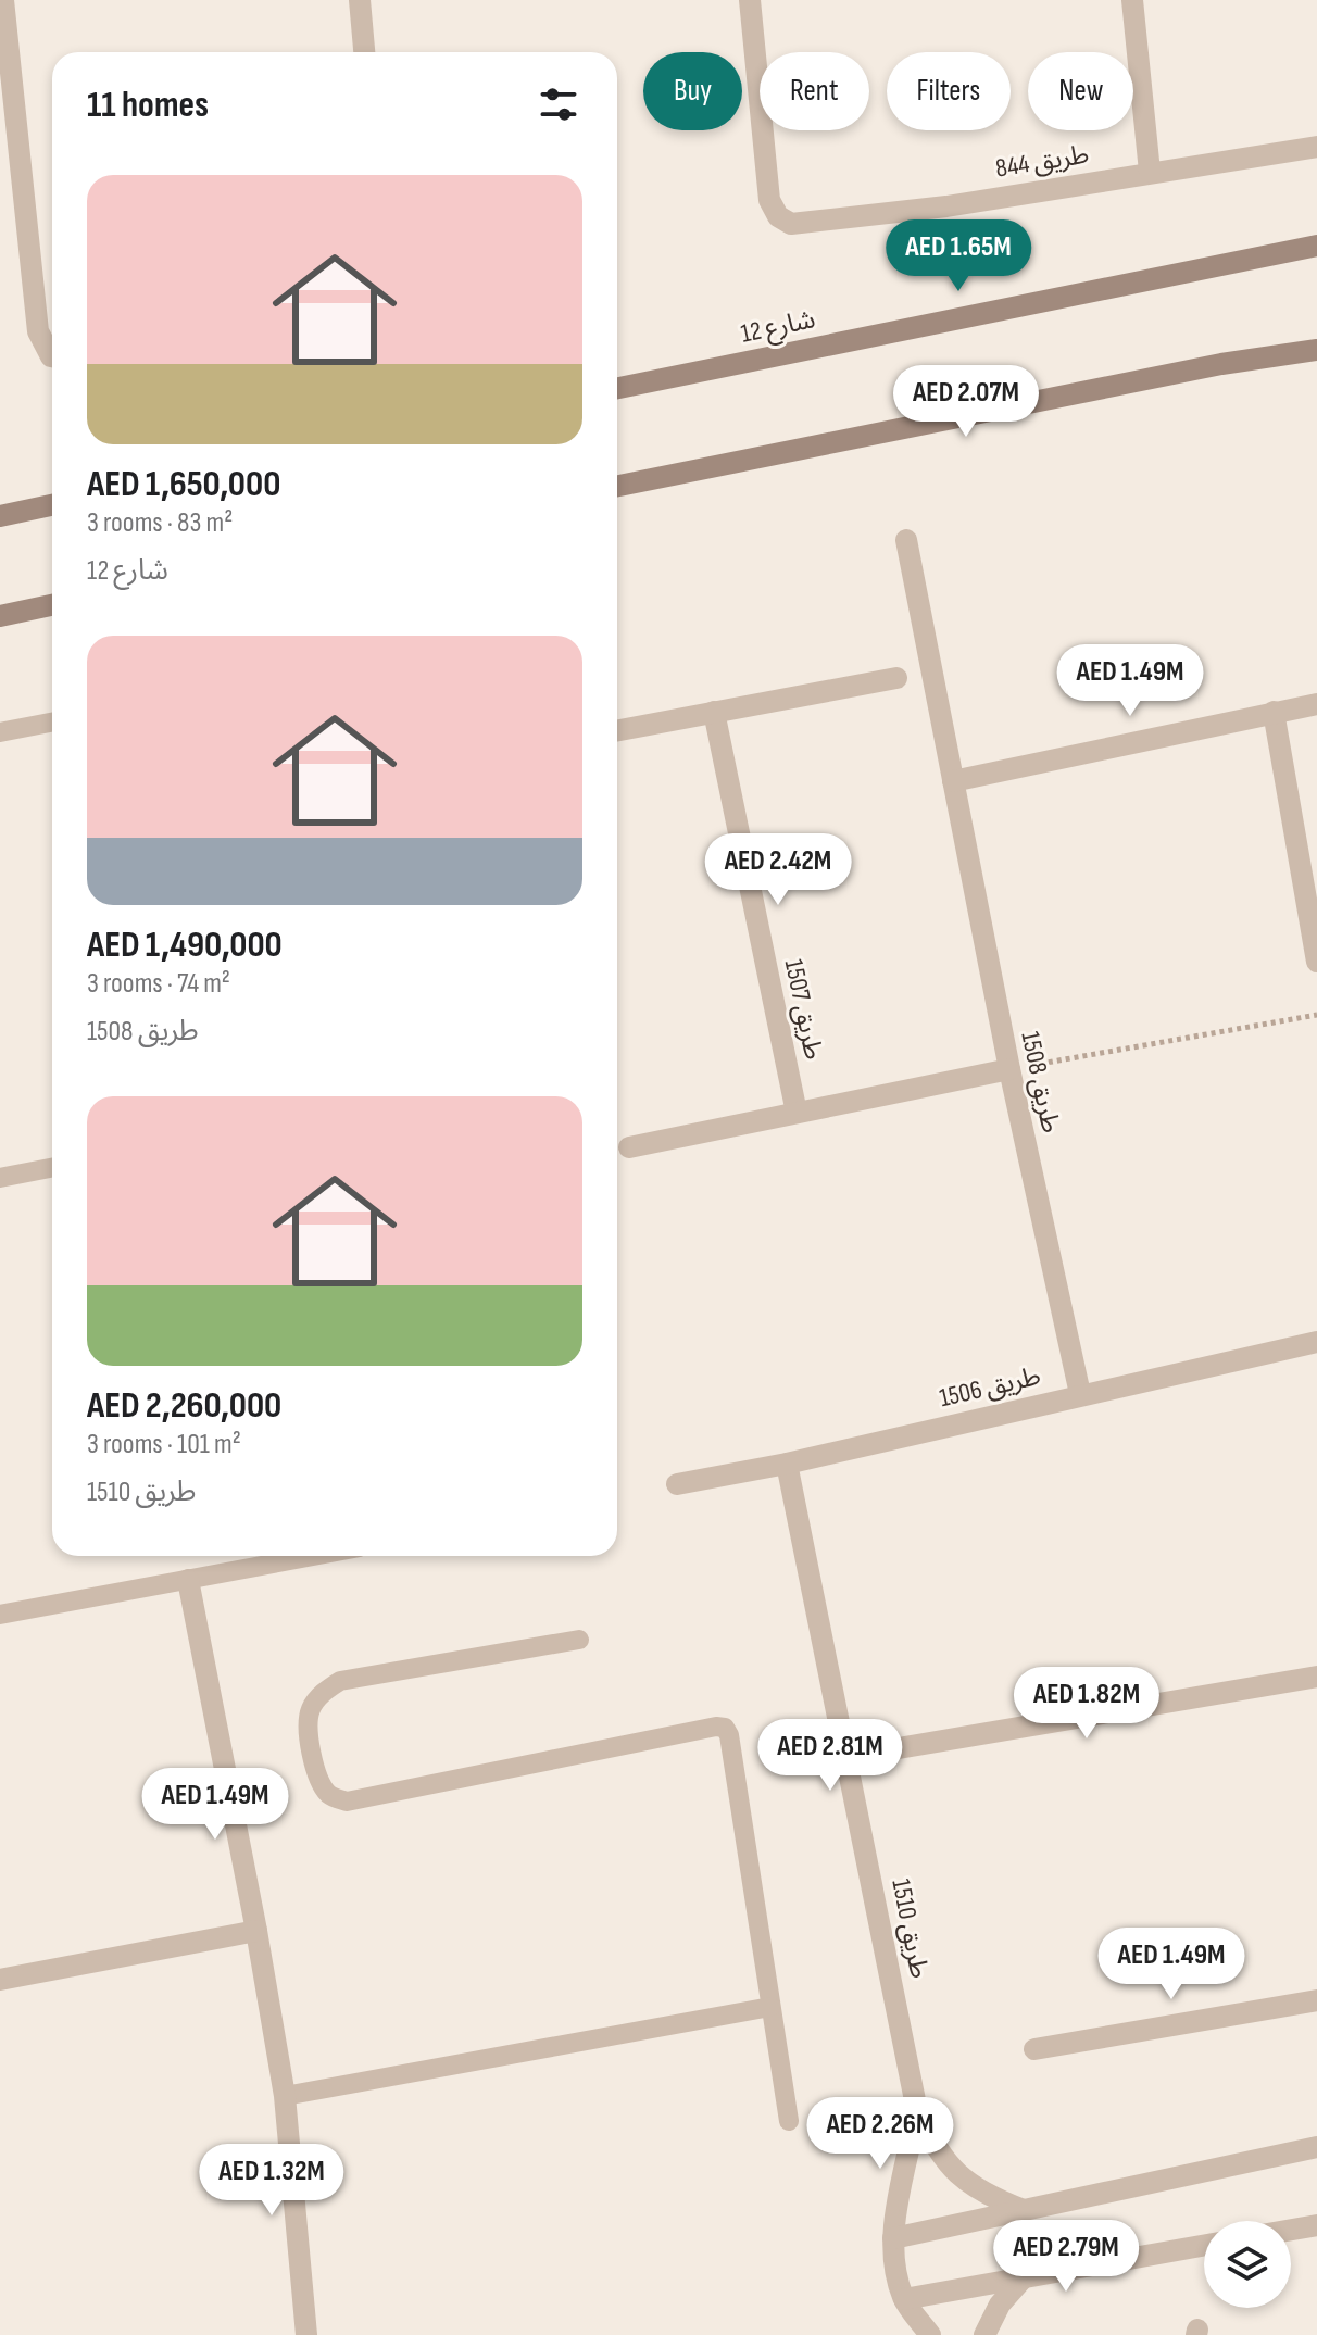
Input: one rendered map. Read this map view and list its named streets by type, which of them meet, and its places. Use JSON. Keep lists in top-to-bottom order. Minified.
{"streets":{"street":["طريق 844","شارع 12","طريق 1507","طريق 1508","طريق 1506","طريق 1510"]},"crossings":[["طريق 1508","طريق 1506"],["طريق 1506","طريق 1510"]],"page":{"chip":["Buy","Rent","Filters","New"],"heading":"11 homes","list":[{"name":"AED 1,650,000","note":"3 rooms · 83 m² · شارع 12"},{"name":"AED 1,490,000","note":"3 rooms · 74 m² · طريق 1508"},{"name":"AED 2,260,000","note":"3 rooms · 101 m² · طريق 1510"}],"price":["AED 1.65M","AED 2.07M","AED 1.49M","AED 2.42M","AED 1.82M","AED 2.81M","AED 1.49M","AED 1.49M","AED 2.26M","AED 1.32M","AED 2.79M"]}}
